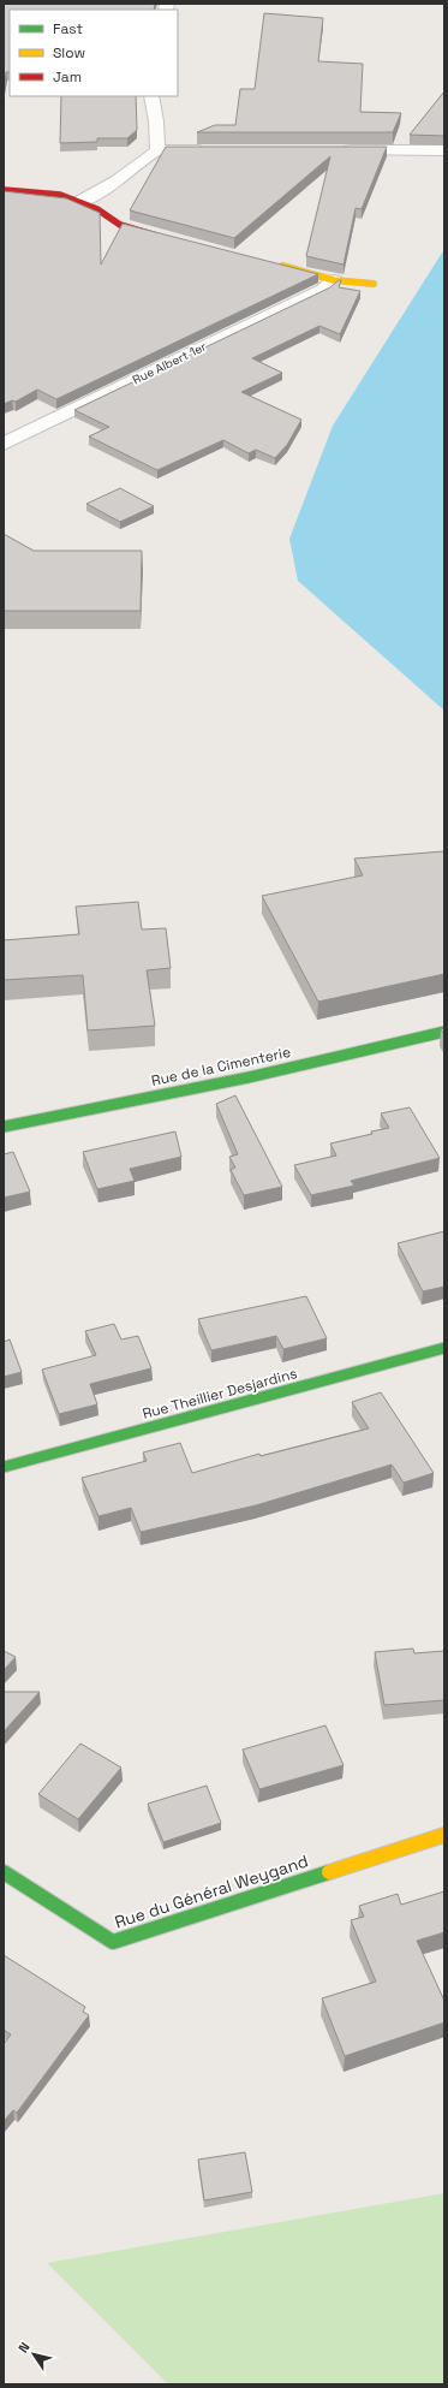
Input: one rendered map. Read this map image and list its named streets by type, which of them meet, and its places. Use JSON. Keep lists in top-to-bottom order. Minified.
{"streets":{"street":["Rue Albert 1er","Rue de la Cimenterie","Rue Theillier Desjardins","Rue du Général Weygand"]},"legend":["Fast","Slow","Jam"],"north":"top left"}
